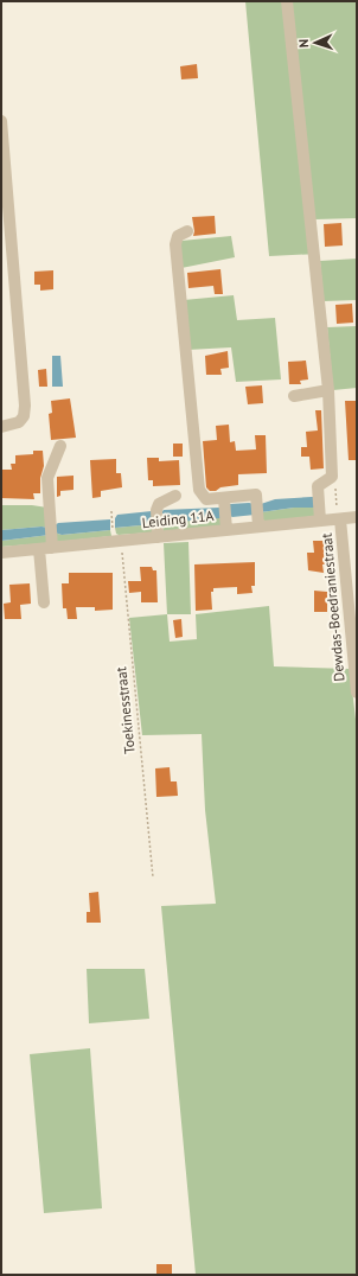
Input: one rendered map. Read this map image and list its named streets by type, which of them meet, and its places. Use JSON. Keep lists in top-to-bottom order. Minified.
{"streets":{"street":["Leiding 11A","Dewdas-Boedraniestraat"],"path":["Toekinesstraat"]},"crossings":[["Leiding 11A","Dewdas-Boedraniestraat"],["Leiding 11A","Toekinesstraat"]],"north":"left"}
